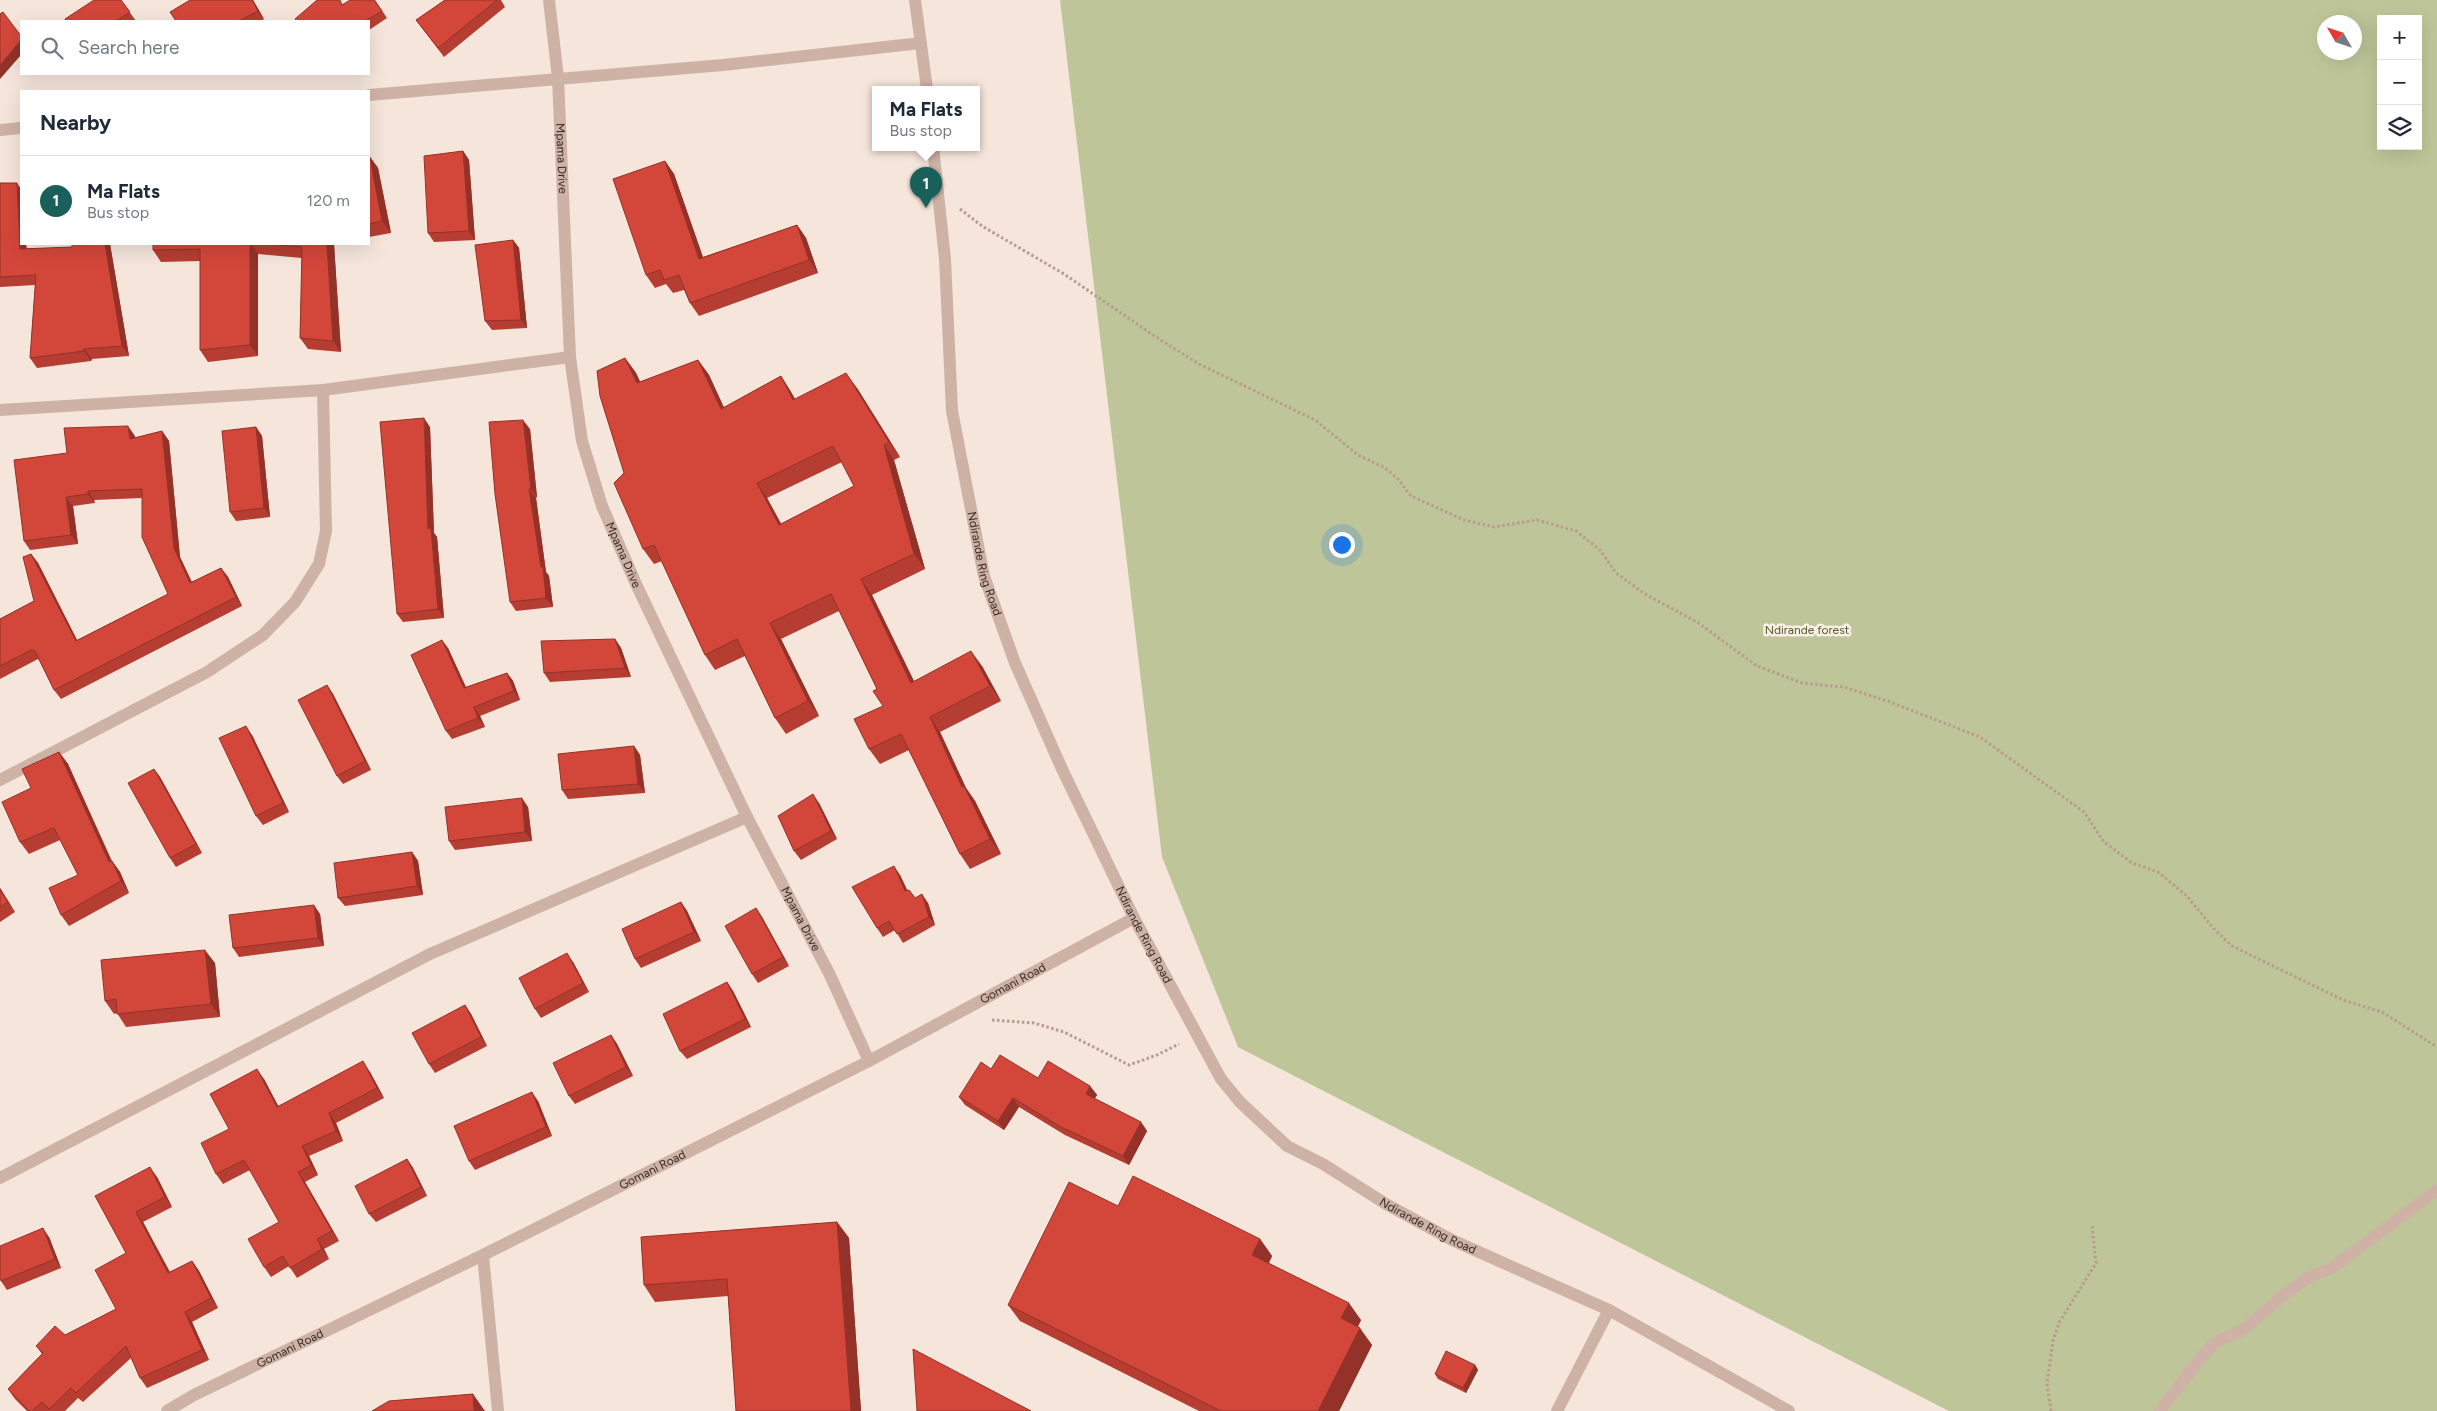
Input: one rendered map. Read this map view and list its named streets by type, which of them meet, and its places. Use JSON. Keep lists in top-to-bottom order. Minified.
{"streets":{"street":["Mpama Drive","Ndirande Ring Road","Gomani Road"]},"crossings":[["Mpama Drive","Gomani Road"],["Ndirande Ring Road","Gomani Road"]],"parks":["Ndirande forest"],"north":"top left","page":{"map_buttons":["+","−"],"search":"Search here","popup":["Ma Flats","Bus stop"],"heading":"Nearby","list":[{"mark":"1","name":"Ma Flats","note":"Bus stop","value":"120 m"}],"pins":"1"}}
